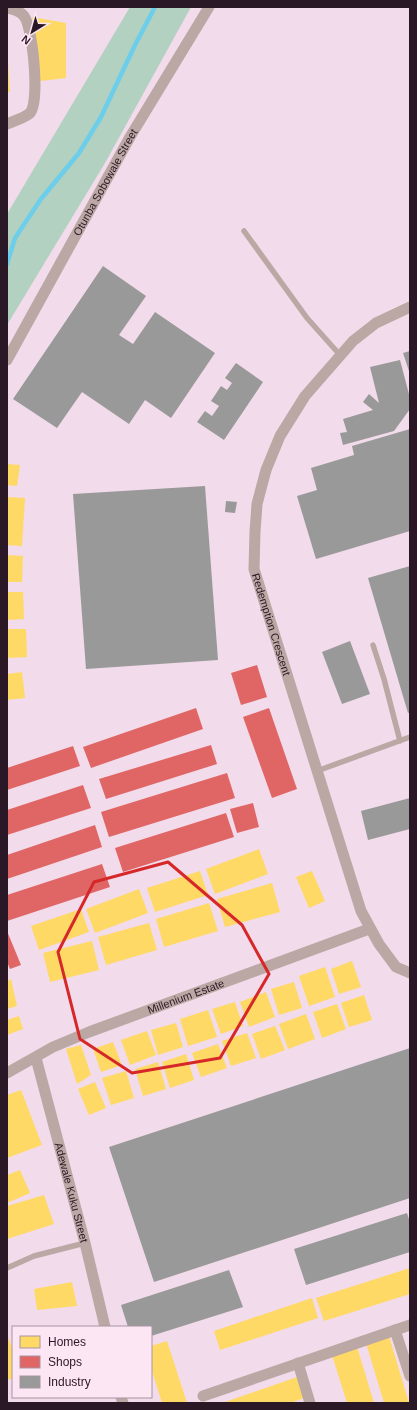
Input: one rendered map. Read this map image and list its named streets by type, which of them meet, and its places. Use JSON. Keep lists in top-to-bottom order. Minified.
{"streets":{"street":["Otunba Sobowale Street","Redemption Crescent","Millenium Estate","Adewale Kuku Street"]},"crossings":[["Redemption Crescent","Millenium Estate"],["Millenium Estate","Adewale Kuku Street"]],"legend":["Homes","Shops","Industry"],"north":"bottom left"}
